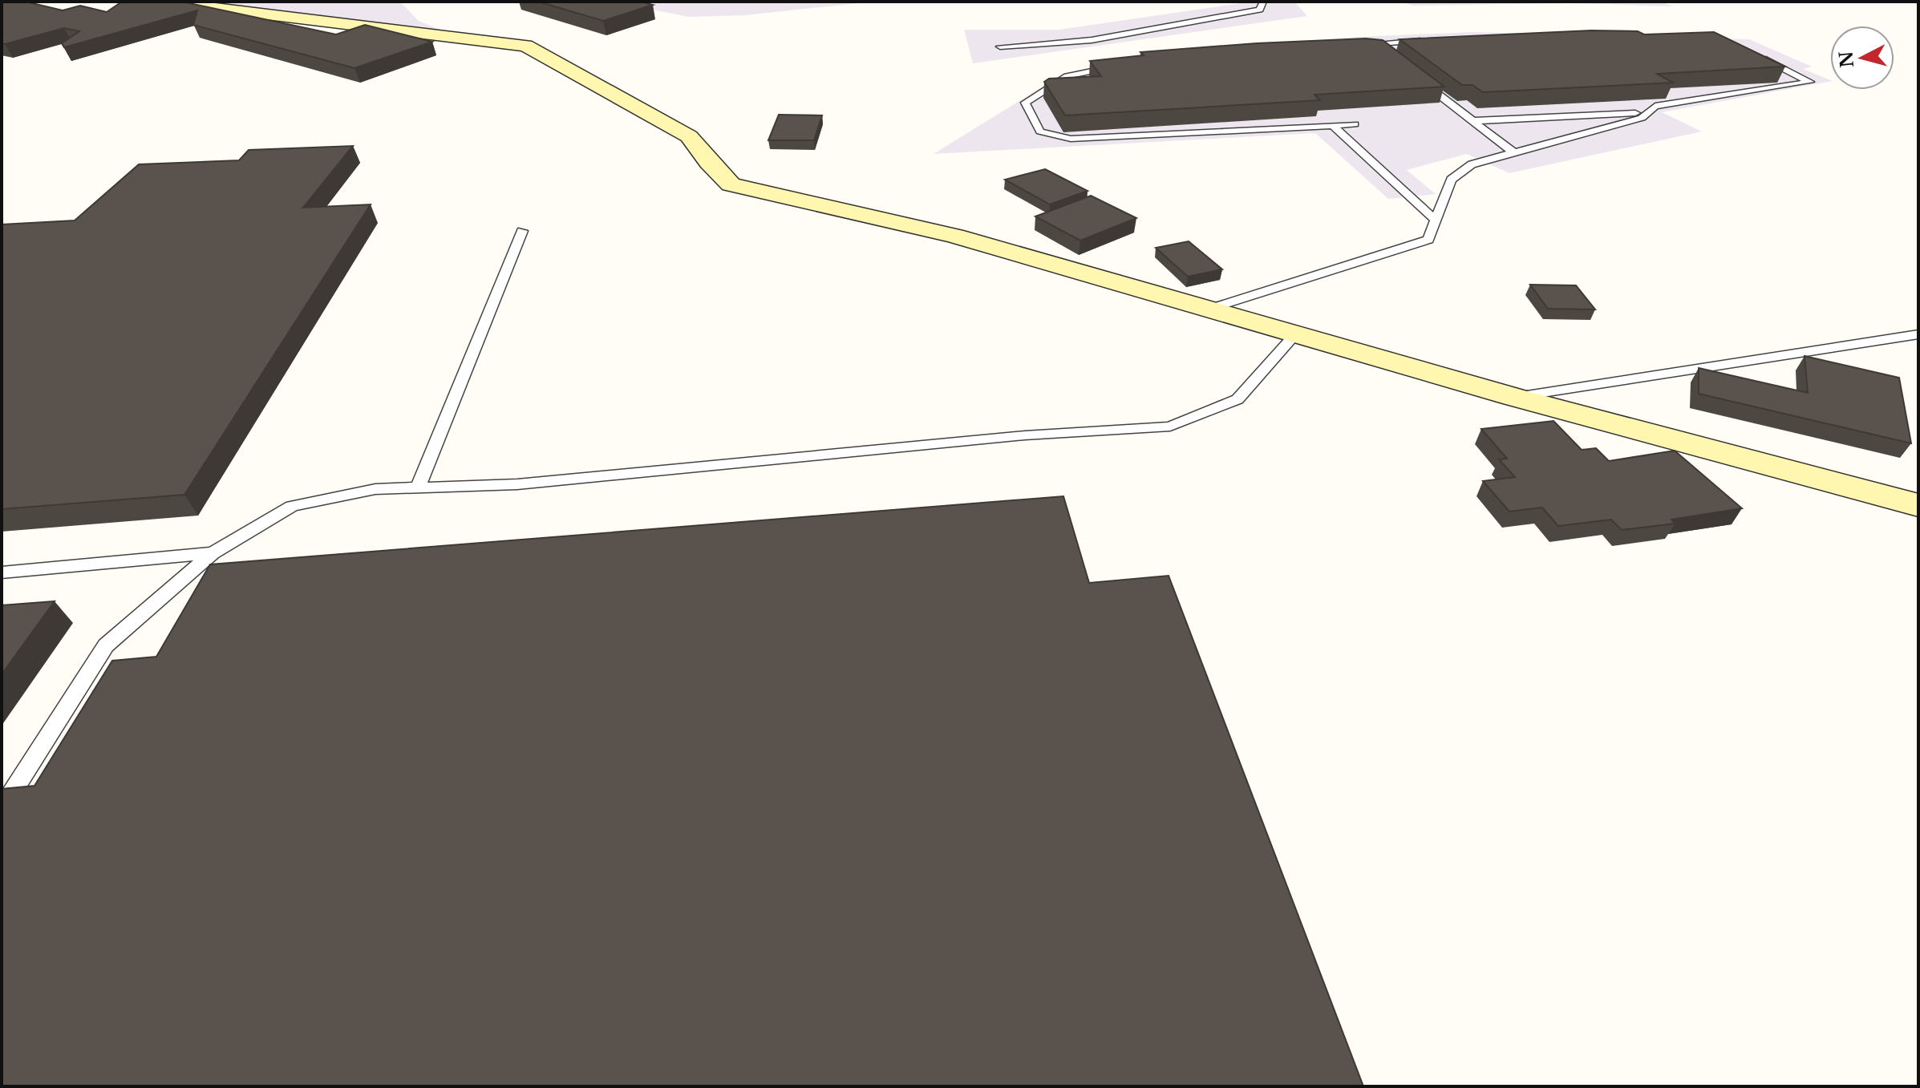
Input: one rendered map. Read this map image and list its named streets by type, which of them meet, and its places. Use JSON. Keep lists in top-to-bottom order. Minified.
{"north":"left"}
